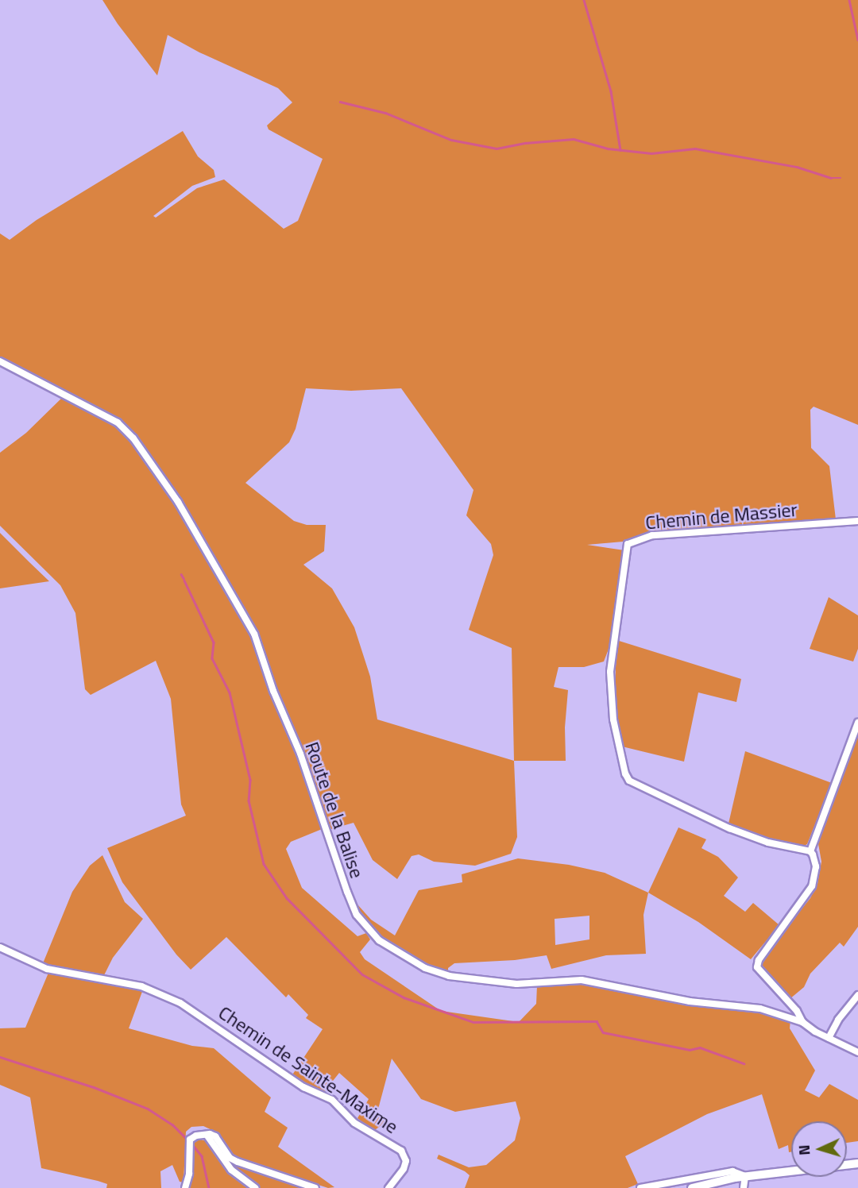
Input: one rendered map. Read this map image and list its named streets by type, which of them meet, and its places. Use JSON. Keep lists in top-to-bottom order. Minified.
{"streets":{"street":["Chemin de Massier","Route de la Balise","Chemin de Sainte-Maxime"]},"north":"left"}
